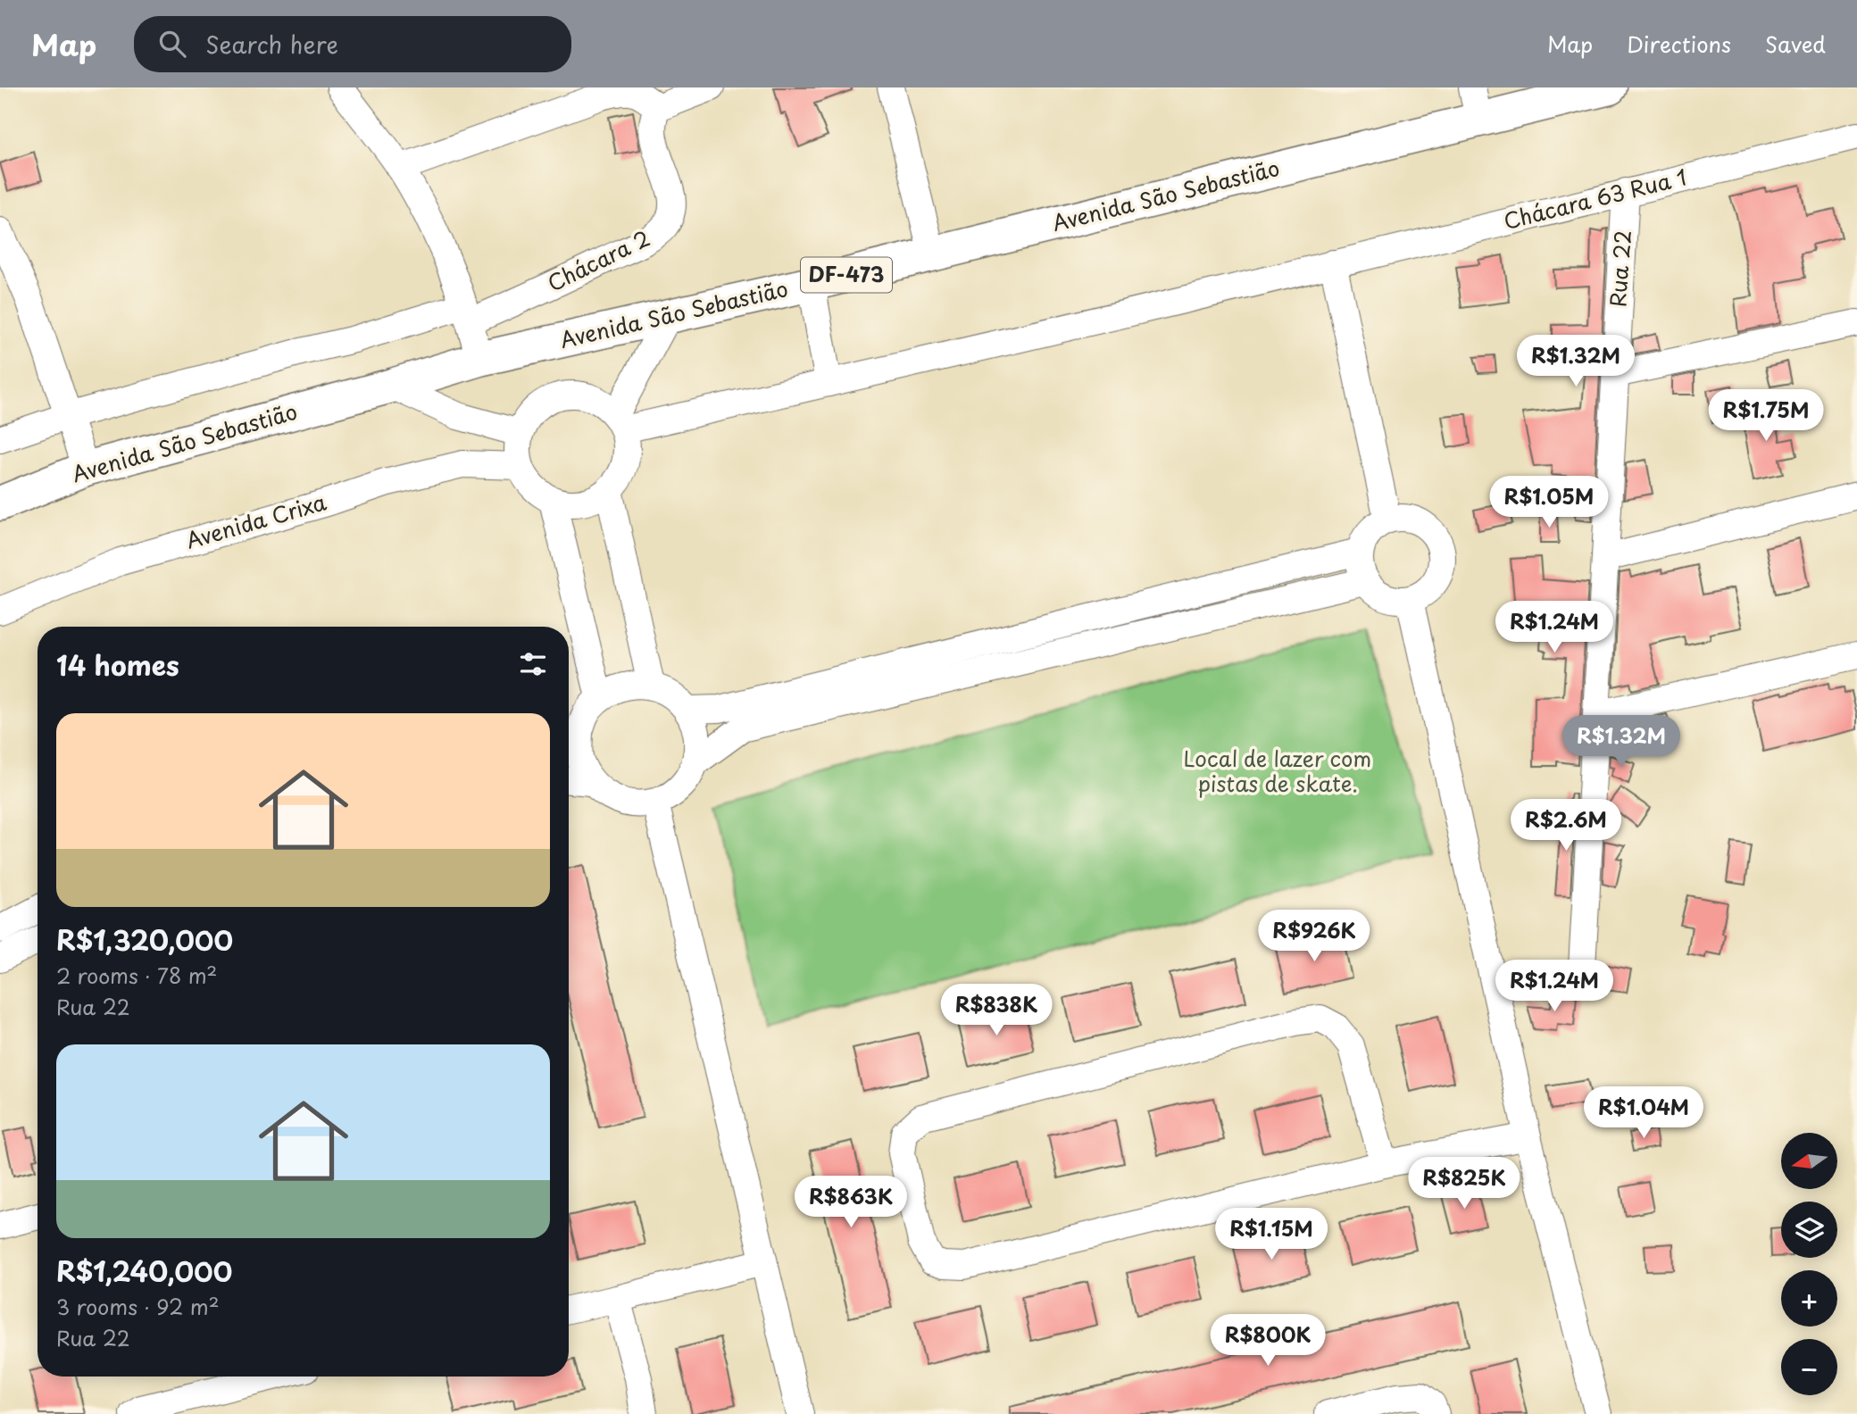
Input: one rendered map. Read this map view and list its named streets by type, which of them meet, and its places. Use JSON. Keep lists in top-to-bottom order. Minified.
{"streets":{"main road":["Avenida São Sebastião","DF-473"],"street":["Chácara 63 Rua 1","Chácara 2","Rua 22","Avenida Crixa"]},"crossings":[["Chácara 63 Rua 1","Rua 22"],["Chácara 63 Rua 1","Avenida Crixa"]],"parks":["Local de lazer com pistas de skate."],"north":"left","page":{"header":"Map","search":"Search here","nav":["Map","Directions","Saved"],"price":["R$1.32M","R$1.75M","R$1.05M","R$1.24M","R$1.32M","R$2.6M","R$926K","R$1.24M","R$838K","R$1.04M","R$825K","R$863K","R$1.15M","R$800K"],"heading":"14 homes","list":[{"name":"R$1,320,000","note":"2 rooms · 78 m² · Rua 22"},{"name":"R$1,240,000","note":"3 rooms · 92 m² · Rua 22"}],"map_buttons":["+","−"]}}
